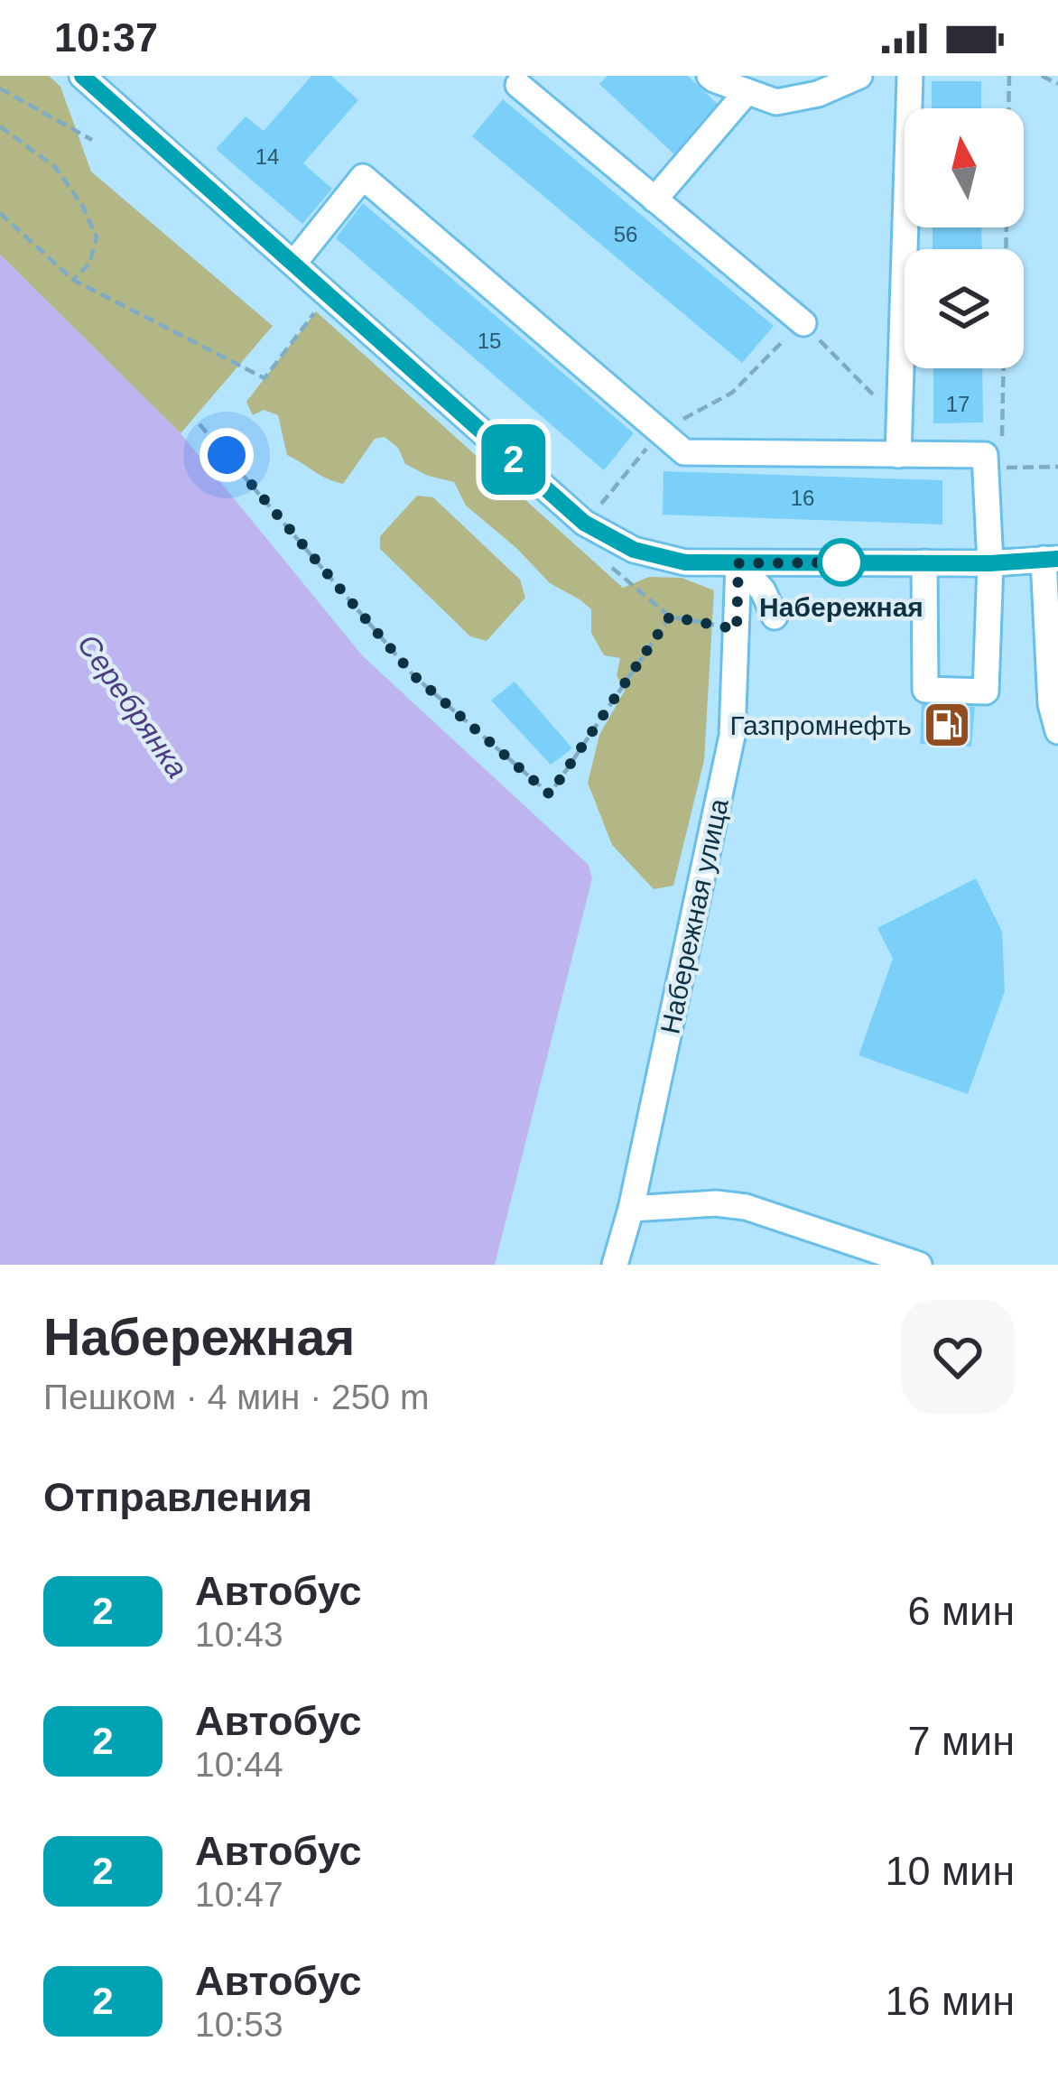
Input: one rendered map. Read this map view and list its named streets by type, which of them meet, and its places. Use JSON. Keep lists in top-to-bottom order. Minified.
{"streets":{"street":["Набережная улица"]},"water":["Серебрянка"],"places":{"other":["Набережная"],"fuel station":["Газпромнефть"]},"lines":["bus line 2"],"house_numbers":["14","56","15","17","16"],"north":"top","page":{"status":"10:37","on_map":"2","heading":[["Набережная","Пешком · 4 мин · 250 m"],"Отправления"],"list":[{"mark":"2","name":"Автобус","note":"10:43","value":"6 мин"},{"mark":"2","name":"Автобус","note":"10:44","value":"7 мин"},{"mark":"2","name":"Автобус","note":"10:47","value":"10 мин"},{"mark":"2","name":"Автобус","note":"10:53","value":"16 мин"}]}}
